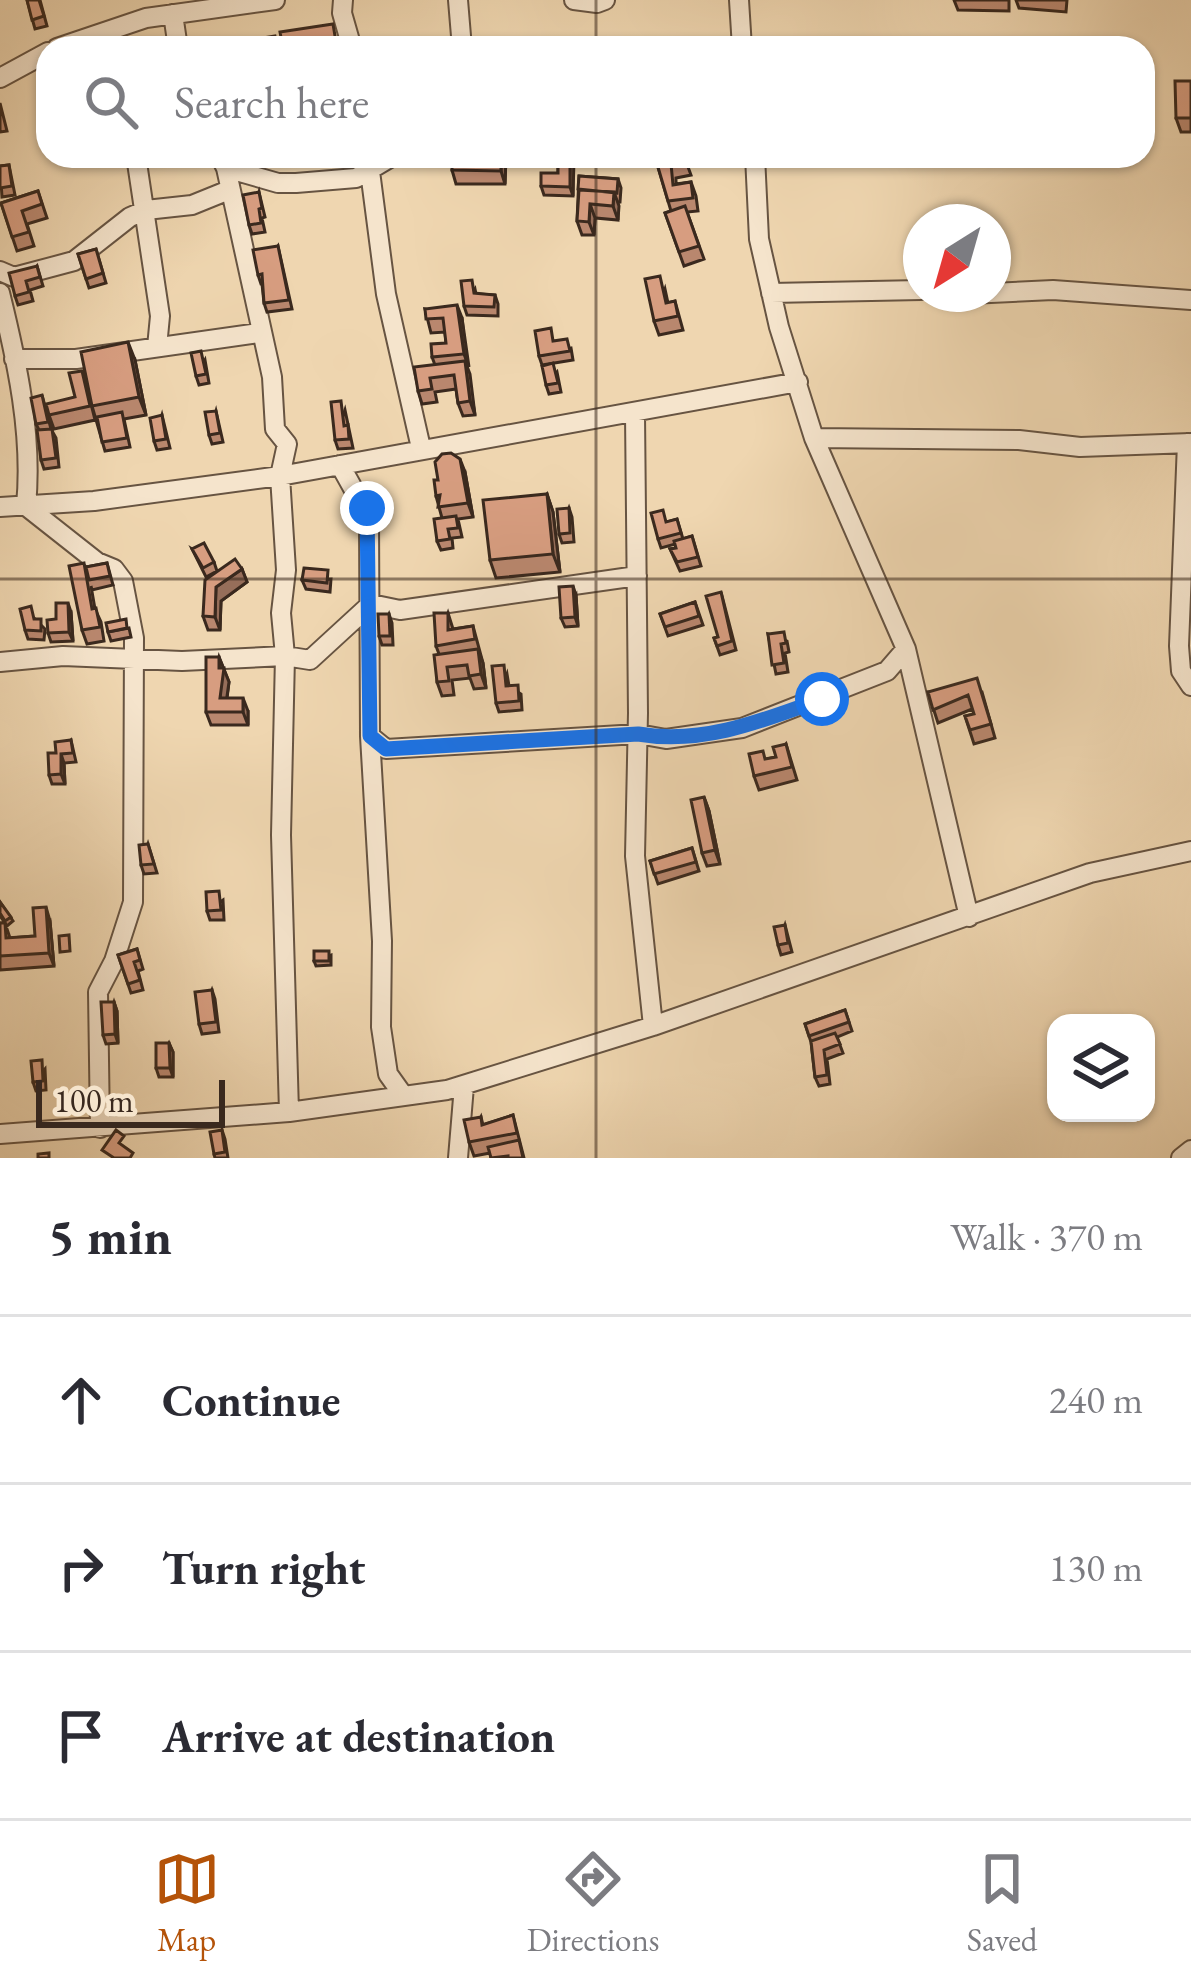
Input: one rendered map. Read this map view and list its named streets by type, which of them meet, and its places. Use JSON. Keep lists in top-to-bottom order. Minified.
{"scale_bar":"100 m","north":"bottom left","page":{"search":"Search here","scale":"100 m","heading":["5 min","Walk · 370 m"],"list":[["Continue","240 m"],["Turn right","130 m"],"Arrive at destination"],"nav":["Map","Directions","Saved"]}}
